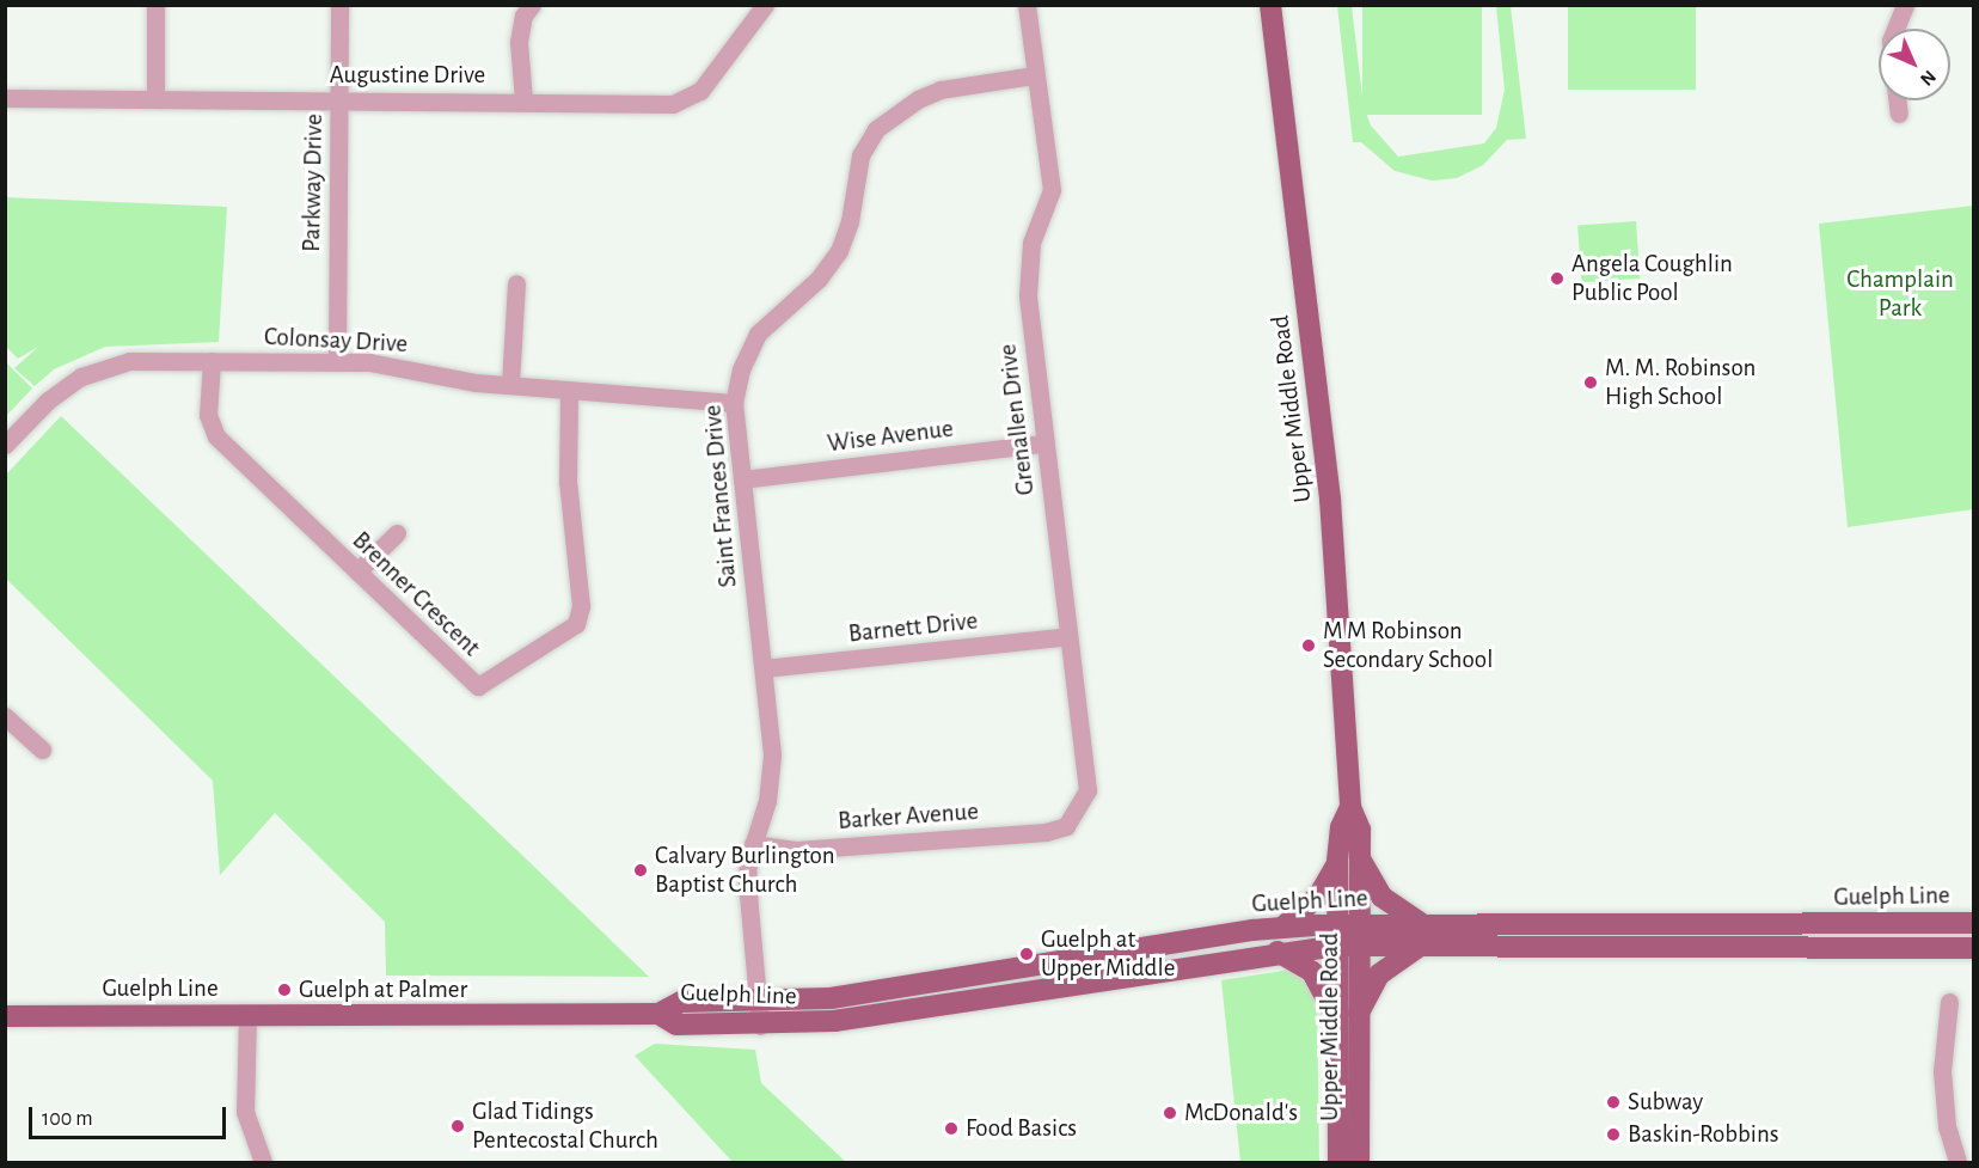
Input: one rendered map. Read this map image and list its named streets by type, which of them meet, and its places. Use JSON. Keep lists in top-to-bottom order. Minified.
{"streets":{"main road":["Upper Middle Road","Guelph Line"],"street":["Augustine Drive","Parkway Drive","Colonsay Drive","Grenallen Drive","Wise Avenue","Saint Frances Drive","Brenner Crescent","Barnett Drive","Barker Avenue"]},"crossings":[["Augustine Drive","Parkway Drive"],["Parkway Drive","Colonsay Drive"],["Colonsay Drive","Saint Frances Drive"],["Colonsay Drive","Brenner Crescent"],["Upper Middle Road","Guelph Line"],["Grenallen Drive","Wise Avenue"],["Grenallen Drive","Saint Frances Drive"],["Grenallen Drive","Barnett Drive"],["Grenallen Drive","Barker Avenue"],["Wise Avenue","Saint Frances Drive"],["Saint Frances Drive","Barnett Drive"],["Saint Frances Drive","Barker Avenue"],["Saint Frances Drive","Guelph Line"]],"parks":["Champlain Park"],"places":["Angela Coughlin Public Pool","M. M. Robinson High School","M M Robinson Secondary School","Calvary Burlington Baptist Church","Guelph at Upper Middle","Guelph at Palmer","Subway","McDonald's","Glad Tidings Pentecostal Church","Food Basics","Baskin-Robbins"],"scale_bar":"100 m","north":"bottom right"}
